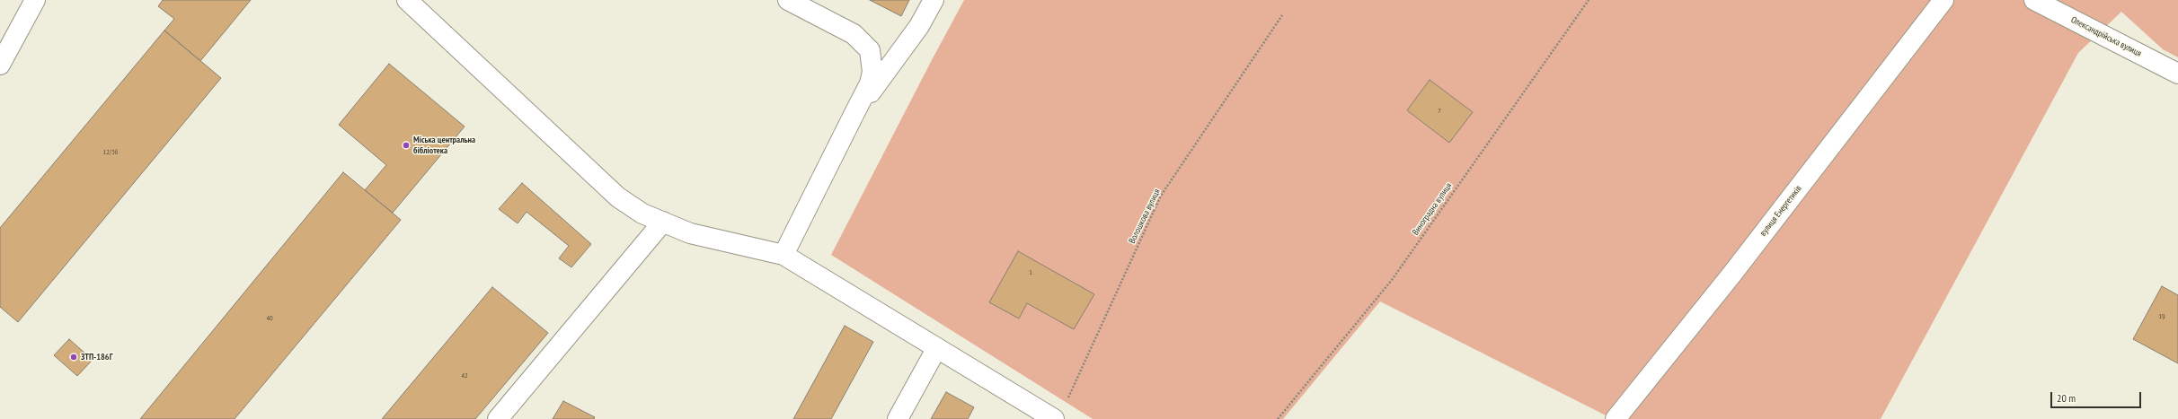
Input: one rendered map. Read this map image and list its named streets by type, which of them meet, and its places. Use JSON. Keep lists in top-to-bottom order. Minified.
{"streets":{"street":["Олександрійська вулиця","вулиця Енергетиків"],"path":["Виноградна вулиця","Волошкова вулиця"]},"places":["Міська центральна бібліотека","ЗТП-186Г"],"house_numbers":["7","12/36","1","19","40","42"],"scale_bar":"20 m"}
